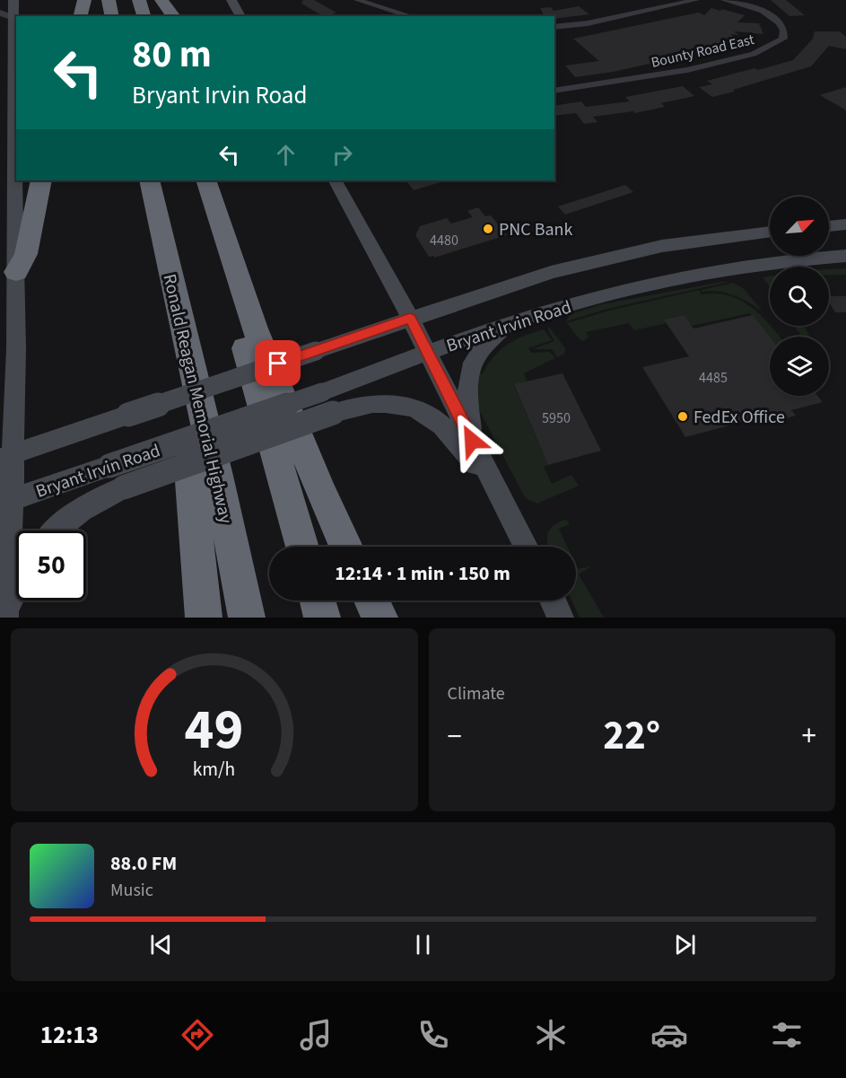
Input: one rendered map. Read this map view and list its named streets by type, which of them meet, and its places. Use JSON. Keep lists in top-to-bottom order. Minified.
{"streets":{"highway":["Ronald Reagan Memorial Highway"],"main road":["Bryant Irvin Road"],"street":["Bounty Road East"]},"places":["PNC Bank","FedEx Office"],"house_numbers":["4480","4485","5950"],"north":"top right","page":{"turn":["80 m","Bryant Irvin Road"],"limit":"50","trip":"12:14 · 1 min · 150 m","tile":"Climate","heat":["−","22°","+"],"song":["88.0 FM","Music"],"tabs":"12:13","gauge":["49","km/h"]}}
